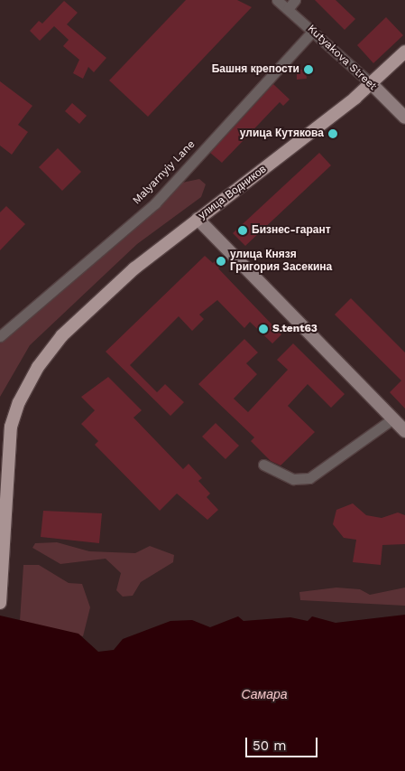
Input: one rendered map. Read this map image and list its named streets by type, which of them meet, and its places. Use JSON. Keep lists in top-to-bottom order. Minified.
{"streets":{"main road":["Kutyakova Street","улица Водников"],"street":["Malyarnyiy Lane"]},"crossings":[["Kutyakova Street","Malyarnyiy Lane"],["Kutyakova Street","улица Водников"]],"water":["Самара"],"places":["Башня крепости","улица Кутякова","Бизнес-гарант","улица Князя Григория Засекина","S.tent63"],"scale_bar":"50 m"}
